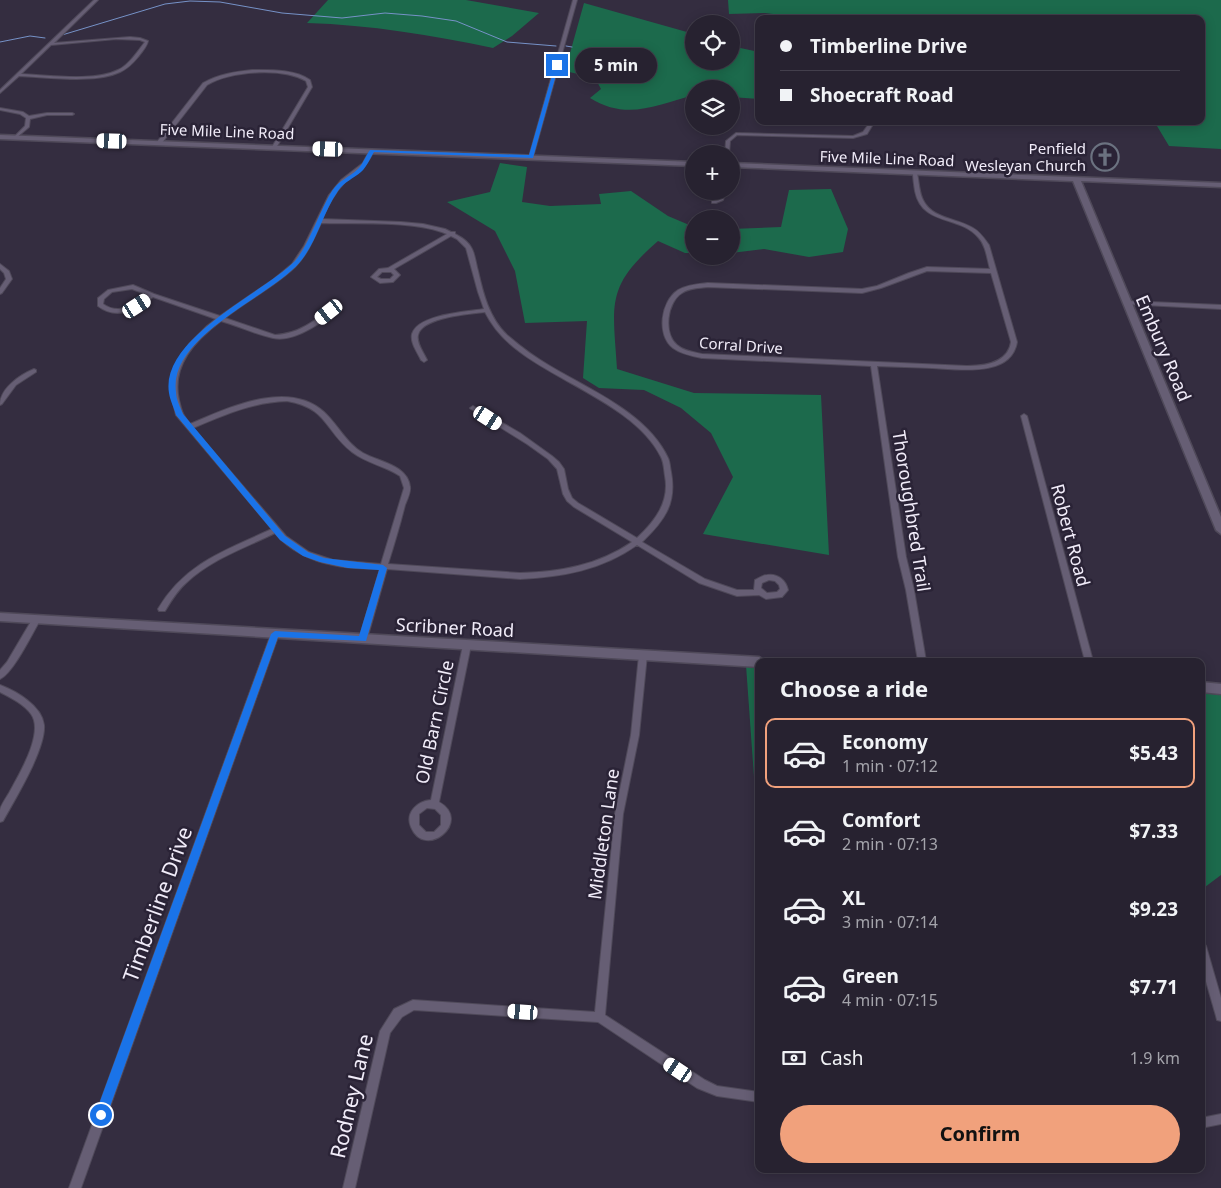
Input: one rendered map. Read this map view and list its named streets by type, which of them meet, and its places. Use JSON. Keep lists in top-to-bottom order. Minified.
{"streets":{"main road":["Five Mile Line Road","Embury Road","Scribner Road"],"street":["Corral Drive","Thoroughbred Trail","Robert Road","Old Barn Circle","Middleton Lane","Timberline Drive","Rodney Lane"]},"crossings":[["Five Mile Line Road","Corral Drive"],["Five Mile Line Road","Embury Road"],["Corral Drive","Thoroughbred Trail"],["Scribner Road","Old Barn Circle"],["Scribner Road","Middleton Lane"],["Scribner Road","Timberline Drive"],["Middleton Lane","Rodney Lane"]],"places":{"church":["Penfield Wesleyan Church"]},"page":{"map_buttons":["+","−"],"banner":["Timberline Drive","Shoecraft Road"],"bubble":"5 min","heading":"Choose a ride","list":[{"name":"Economy","note":"1 min · 07:12","value":"$5.43"},{"name":"Comfort","note":"2 min · 07:13","value":"$7.33"},{"name":"XL","note":"3 min · 07:14","value":"$9.23"},{"name":"Green","note":"4 min · 07:15","value":"$7.71"}],"pay":["Cash","1.9 km"],"buttons":"Confirm"}}
